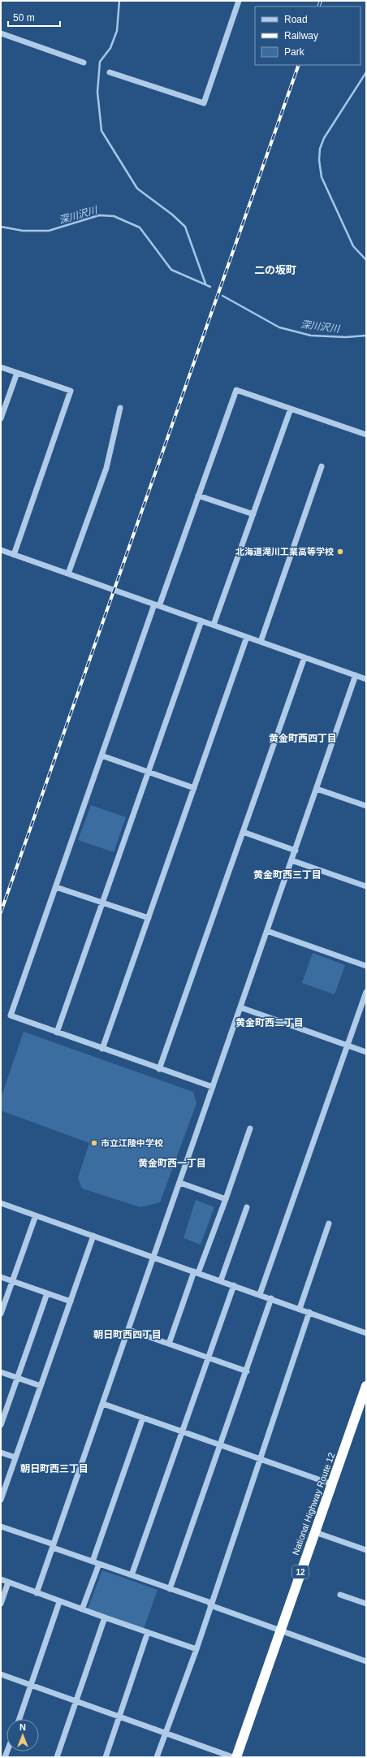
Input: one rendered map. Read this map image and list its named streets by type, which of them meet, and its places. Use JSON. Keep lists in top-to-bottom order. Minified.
{"streets":{"highway":["National Highway Route 12","12"]},"districts":["二の坂町","黄金町西四丁目","黄金町西三丁目","黄金町西二丁目","黄金町西一丁目","朝日町西四丁目","朝日町西三丁目"],"water":["深川沢川"],"places":["北海道滝川工業高等学校","市立江陵中学校"],"legend":["Road","Railway","Park"],"scale_bar":"50 m","north":"top"}
